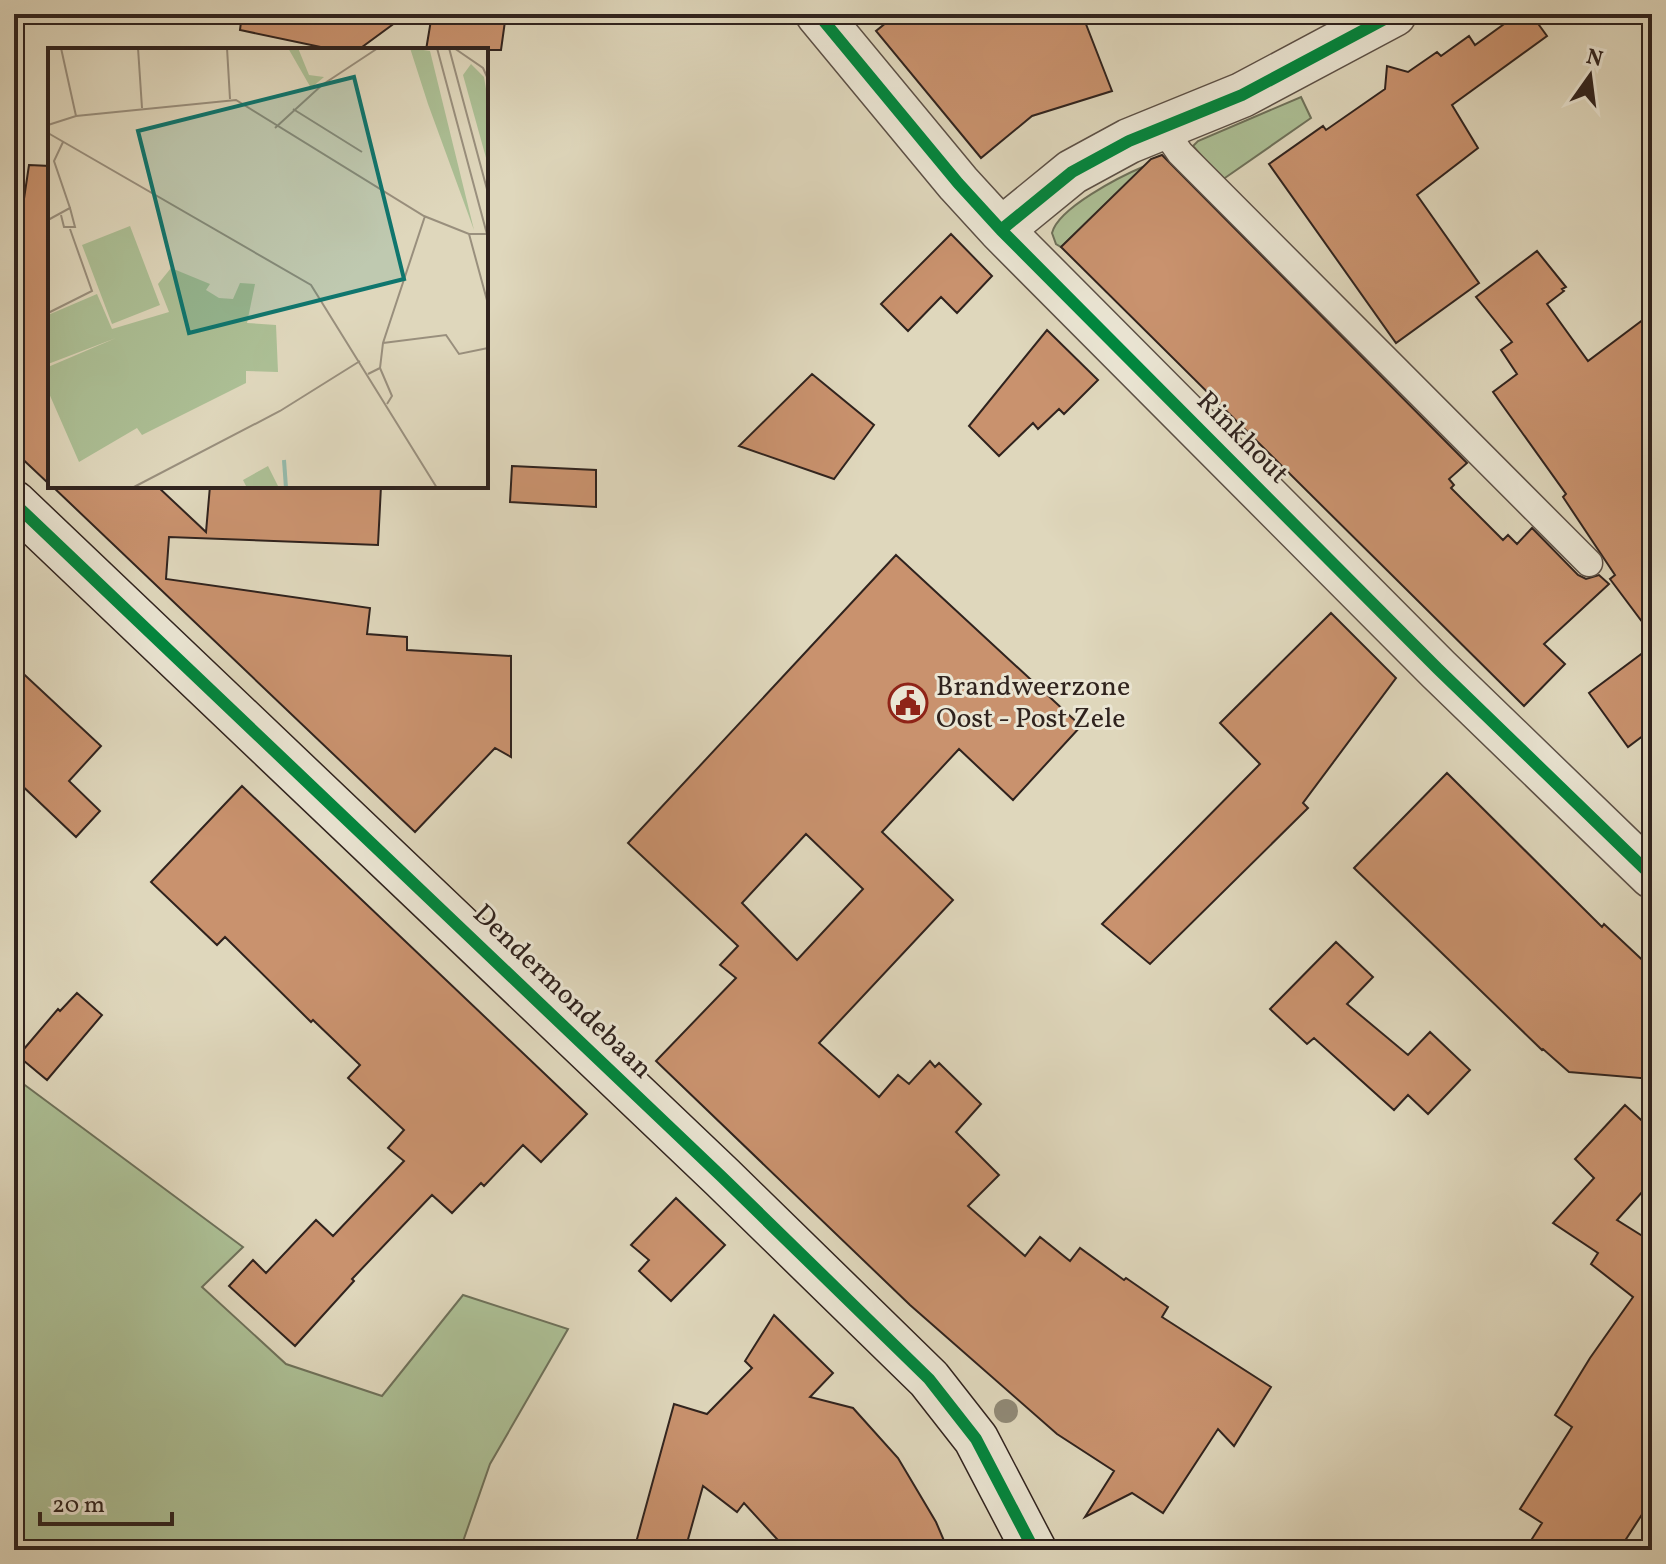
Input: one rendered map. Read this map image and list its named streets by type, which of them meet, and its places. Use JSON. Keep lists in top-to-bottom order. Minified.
{"streets":{"street":["Rinkhout","Dendermondebaan"]},"places":{"public building":["Brandweerzone Oost - Post Zele"]},"scale_bar":"20 m","north":"top"}
